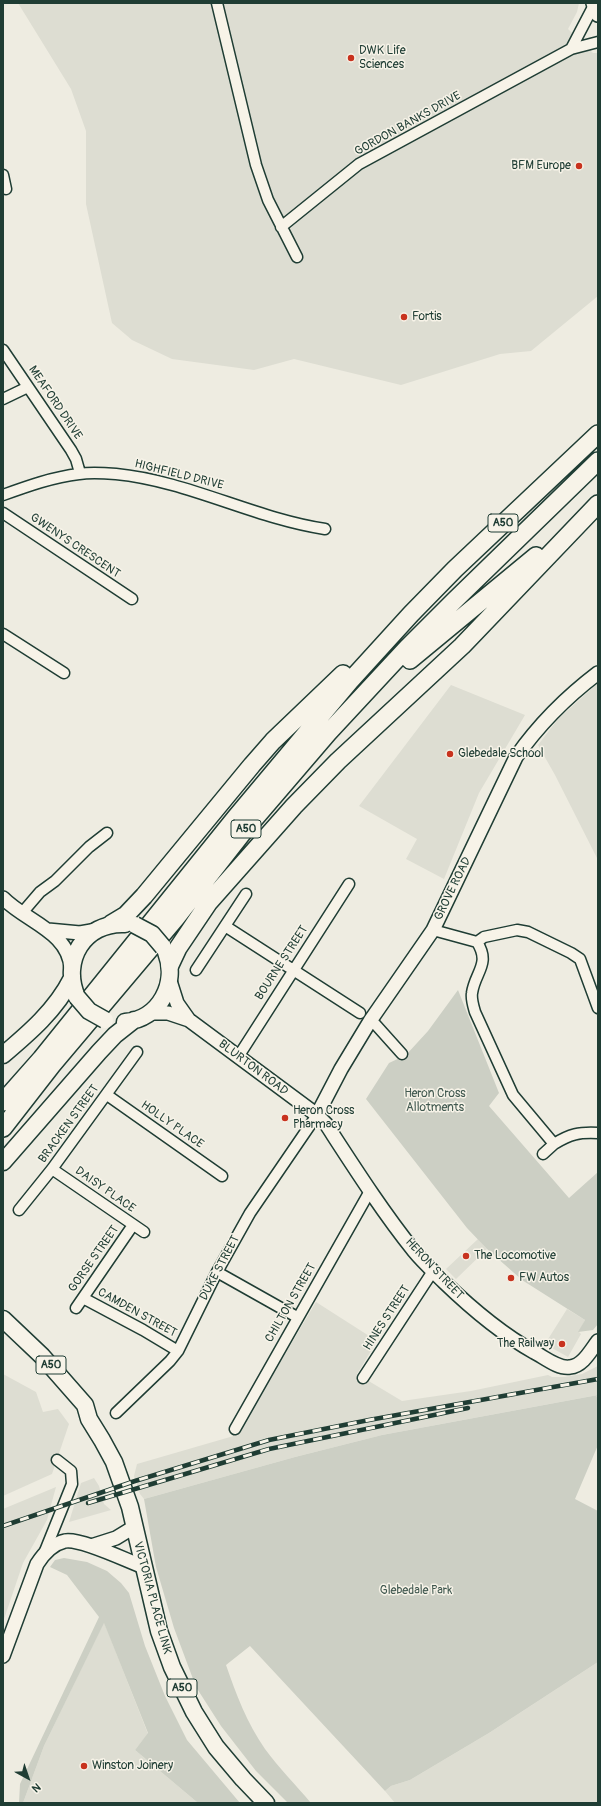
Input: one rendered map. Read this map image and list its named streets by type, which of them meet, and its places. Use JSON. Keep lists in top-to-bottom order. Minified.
{"streets":{"highway":["A50"],"main road":["VICTORIA PLACE LINK"],"street":["GORDON BANKS DRIVE","MEAFORD DRIVE","HIGHFIELD DRIVE","GWENYS CRESCENT","GROVE ROAD","BOURNE STREET","BLURTON ROAD","BRACKEN STREET","HOLLY PLACE","DAISY PLACE","GORSE STREET","DUKE STREET","HERON STREET","CHILTON STREET","CAMDEN STREET","HINES STREET"]},"crossings":[["MEAFORD DRIVE","HIGHFIELD DRIVE"],["A50","BLURTON ROAD"],["GROVE ROAD","BLURTON ROAD"],["GROVE ROAD","DUKE STREET"],["GROVE ROAD","HERON STREET"],["BOURNE STREET","BLURTON ROAD"],["BLURTON ROAD","DUKE STREET"],["BLURTON ROAD","HERON STREET"],["BRACKEN STREET","HOLLY PLACE"],["BRACKEN STREET","DAISY PLACE"],["DAISY PLACE","GORSE STREET"],["GORSE STREET","CAMDEN STREET"],["DUKE STREET","HERON STREET"],["DUKE STREET","CAMDEN STREET"],["HERON STREET","CHILTON STREET"],["HERON STREET","HINES STREET"]],"parks":["Heron Cross Allotments","Glebedale Park"],"places":["DWK Life Sciences","BFM Europe","Fortis","Glebedale School","Heron Cross Pharmacy","The Locomotive","FW Autos","The Railway","Winston Joinery"],"north":"bottom right"}
